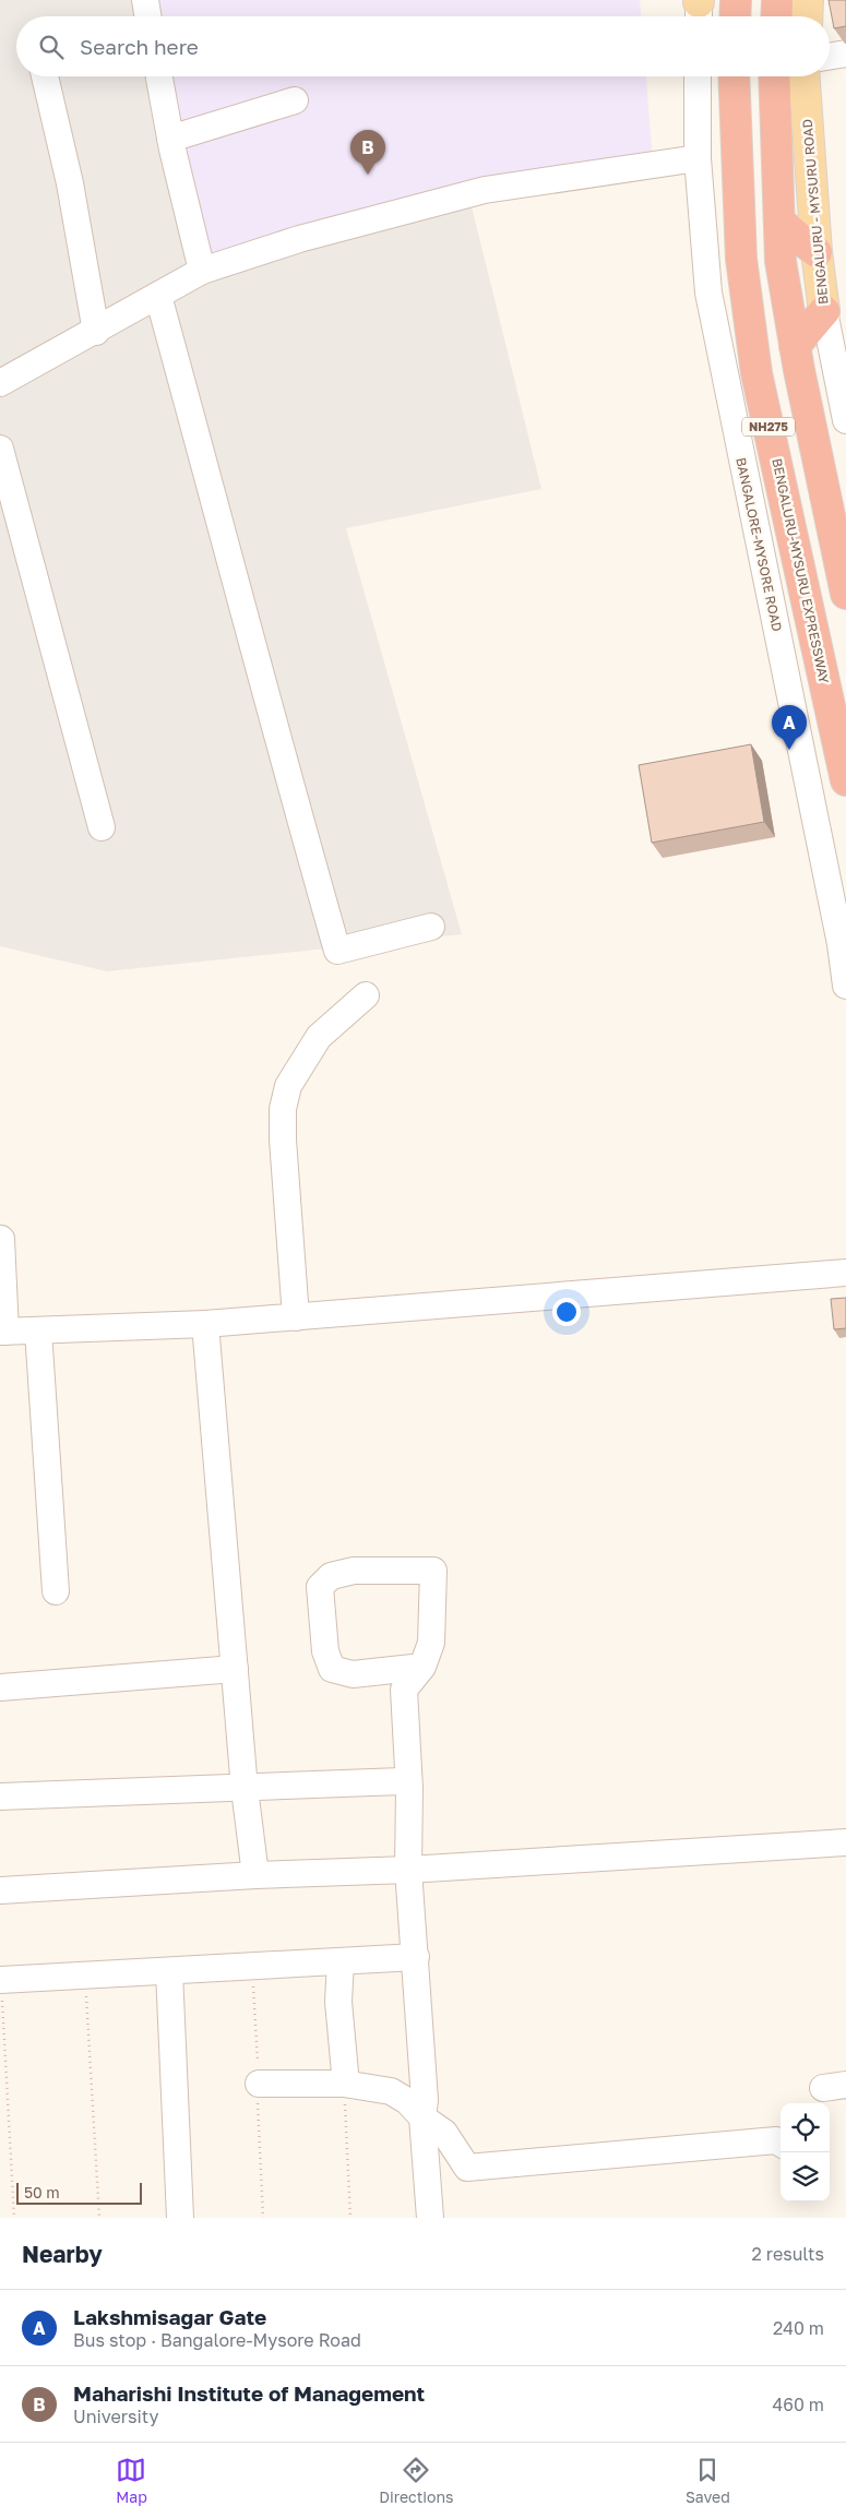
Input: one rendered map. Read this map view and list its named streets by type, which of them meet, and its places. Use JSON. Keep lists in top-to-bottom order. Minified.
{"streets":{"highway":["NH275","BENGALURU-MYSURU EXPRESSWAY"],"main road":["BENGALURU - MYSURU ROAD"],"street":["BANGALORE-MYSORE ROAD"]},"scale_bar":"50 m","page":{"search":"Search here","pins":["B","A"],"scale":"50 m","heading":["Nearby","2 results"],"list":[{"mark":"A","name":"Lakshmisagar Gate","note":"Bus stop · Bangalore-Mysore Road","value":"240 m"},{"mark":"B","name":"Maharishi Institute of Management","note":"University","value":"460 m"}],"nav":["Map","Directions","Saved"]}}
